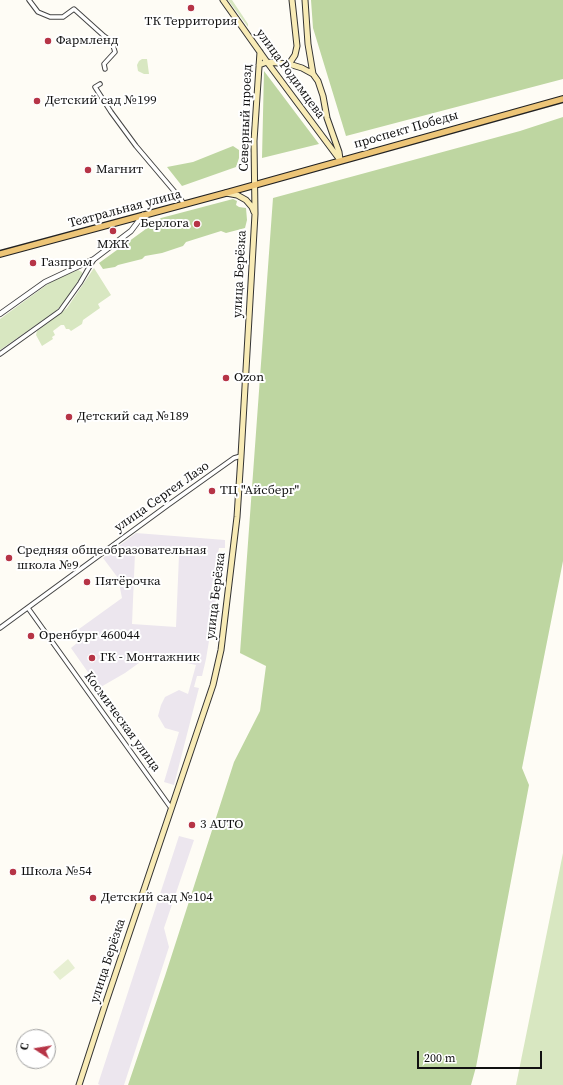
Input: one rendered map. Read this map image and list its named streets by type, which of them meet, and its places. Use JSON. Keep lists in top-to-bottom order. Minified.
{"streets":{"main road":["улица Родимцева","Северный проезд","проспект Победы","Театральная улица","улица Берёзка"],"street":["улица Сергея Лазо","Космическая улица"]},"crossings":[["улица Родимцева","Северный проезд"],["улица Родимцева","проспект Победы"],["Северный проезд","проспект Победы"],["Северный проезд","Театральная улица"],["Северный проезд","улица Берёзка"],["проспект Победы","Театральная улица"],["проспект Победы","улица Берёзка"],["Театральная улица","улица Берёзка"],["улица Берёзка","улица Сергея Лазо"],["улица Берёзка","Космическая улица"],["улица Сергея Лазо","Космическая улица"]],"places":["ТК Территория","Фармленд","Детский сад №199","Магнит","Берлога","МЖК","Газпром","Ozon","Детский сад №189","ТЦ \"Айсберг\"","Средняя общеобразовательная школа №9","Пятёрочка","Оренбург 460044","ГК - Монтажник","3 AUTO","Школа №54","Детский сад №104"],"scale_bar":"200 m","north":"left"}
